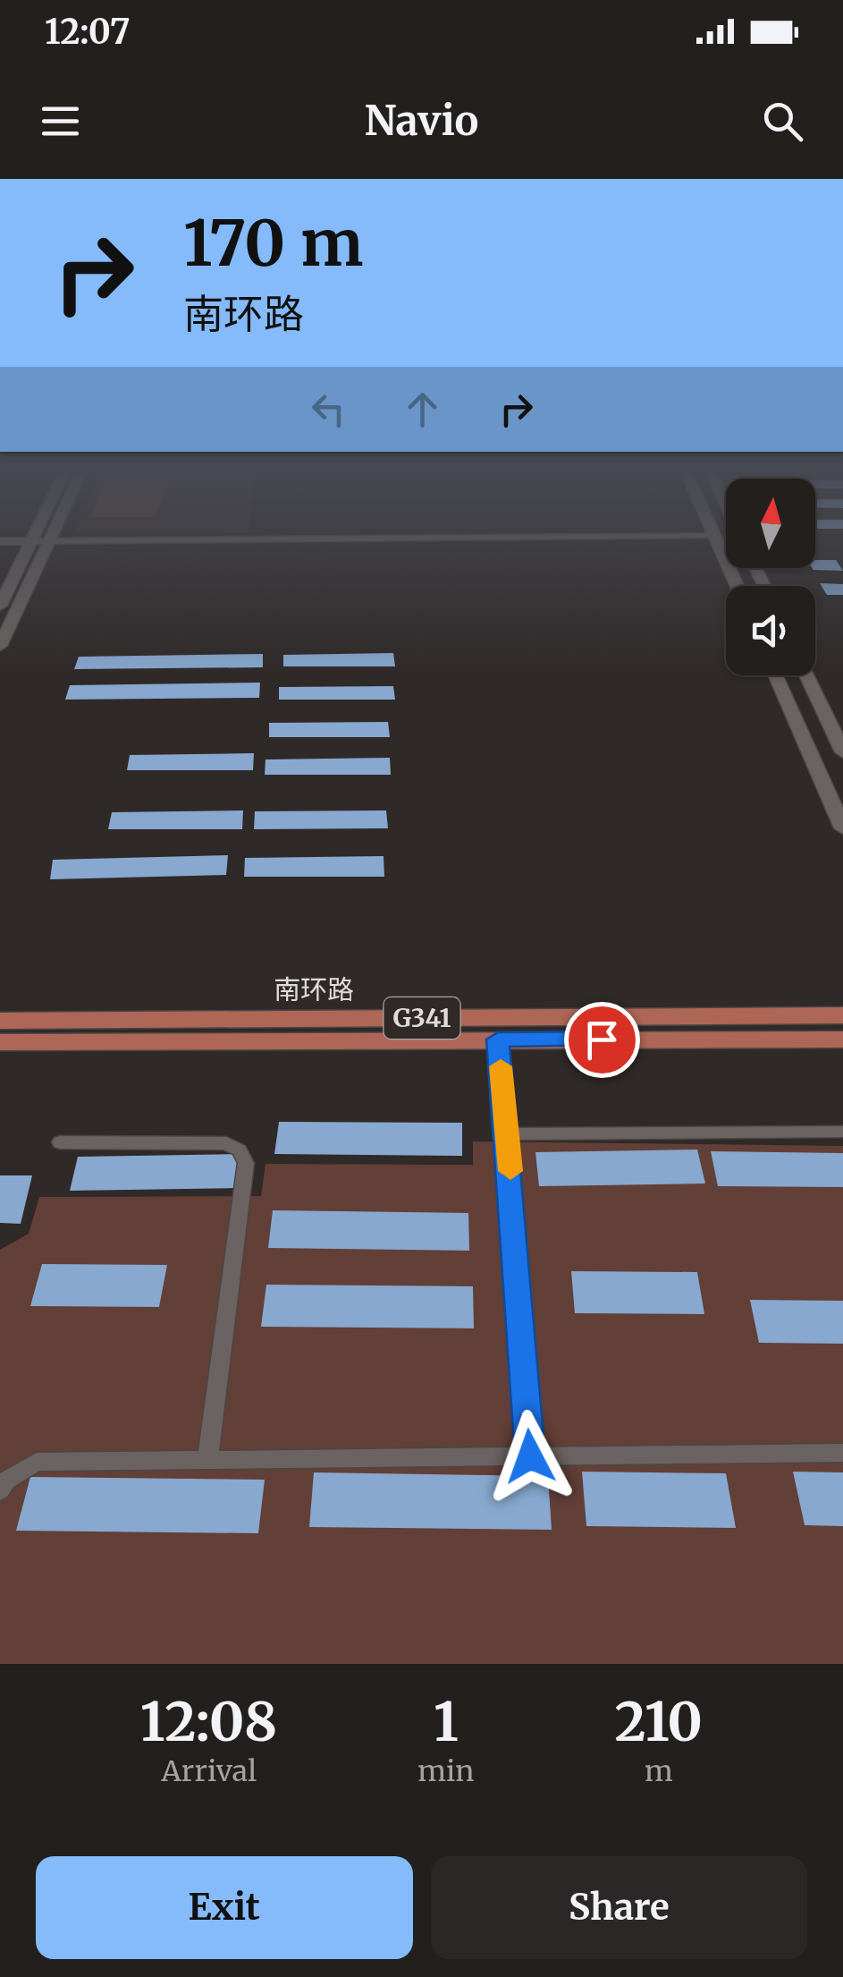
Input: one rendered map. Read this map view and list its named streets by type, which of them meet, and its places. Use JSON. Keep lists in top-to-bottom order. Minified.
{"streets":{"highway":["南环路","G341"]},"north":"top","page":{"status":"12:07","header":"Navio","turn":["170 m","南环路"],"eta":["12:08","Arrival","1","min","210","m"],"buttons":["Exit","Share"]}}
